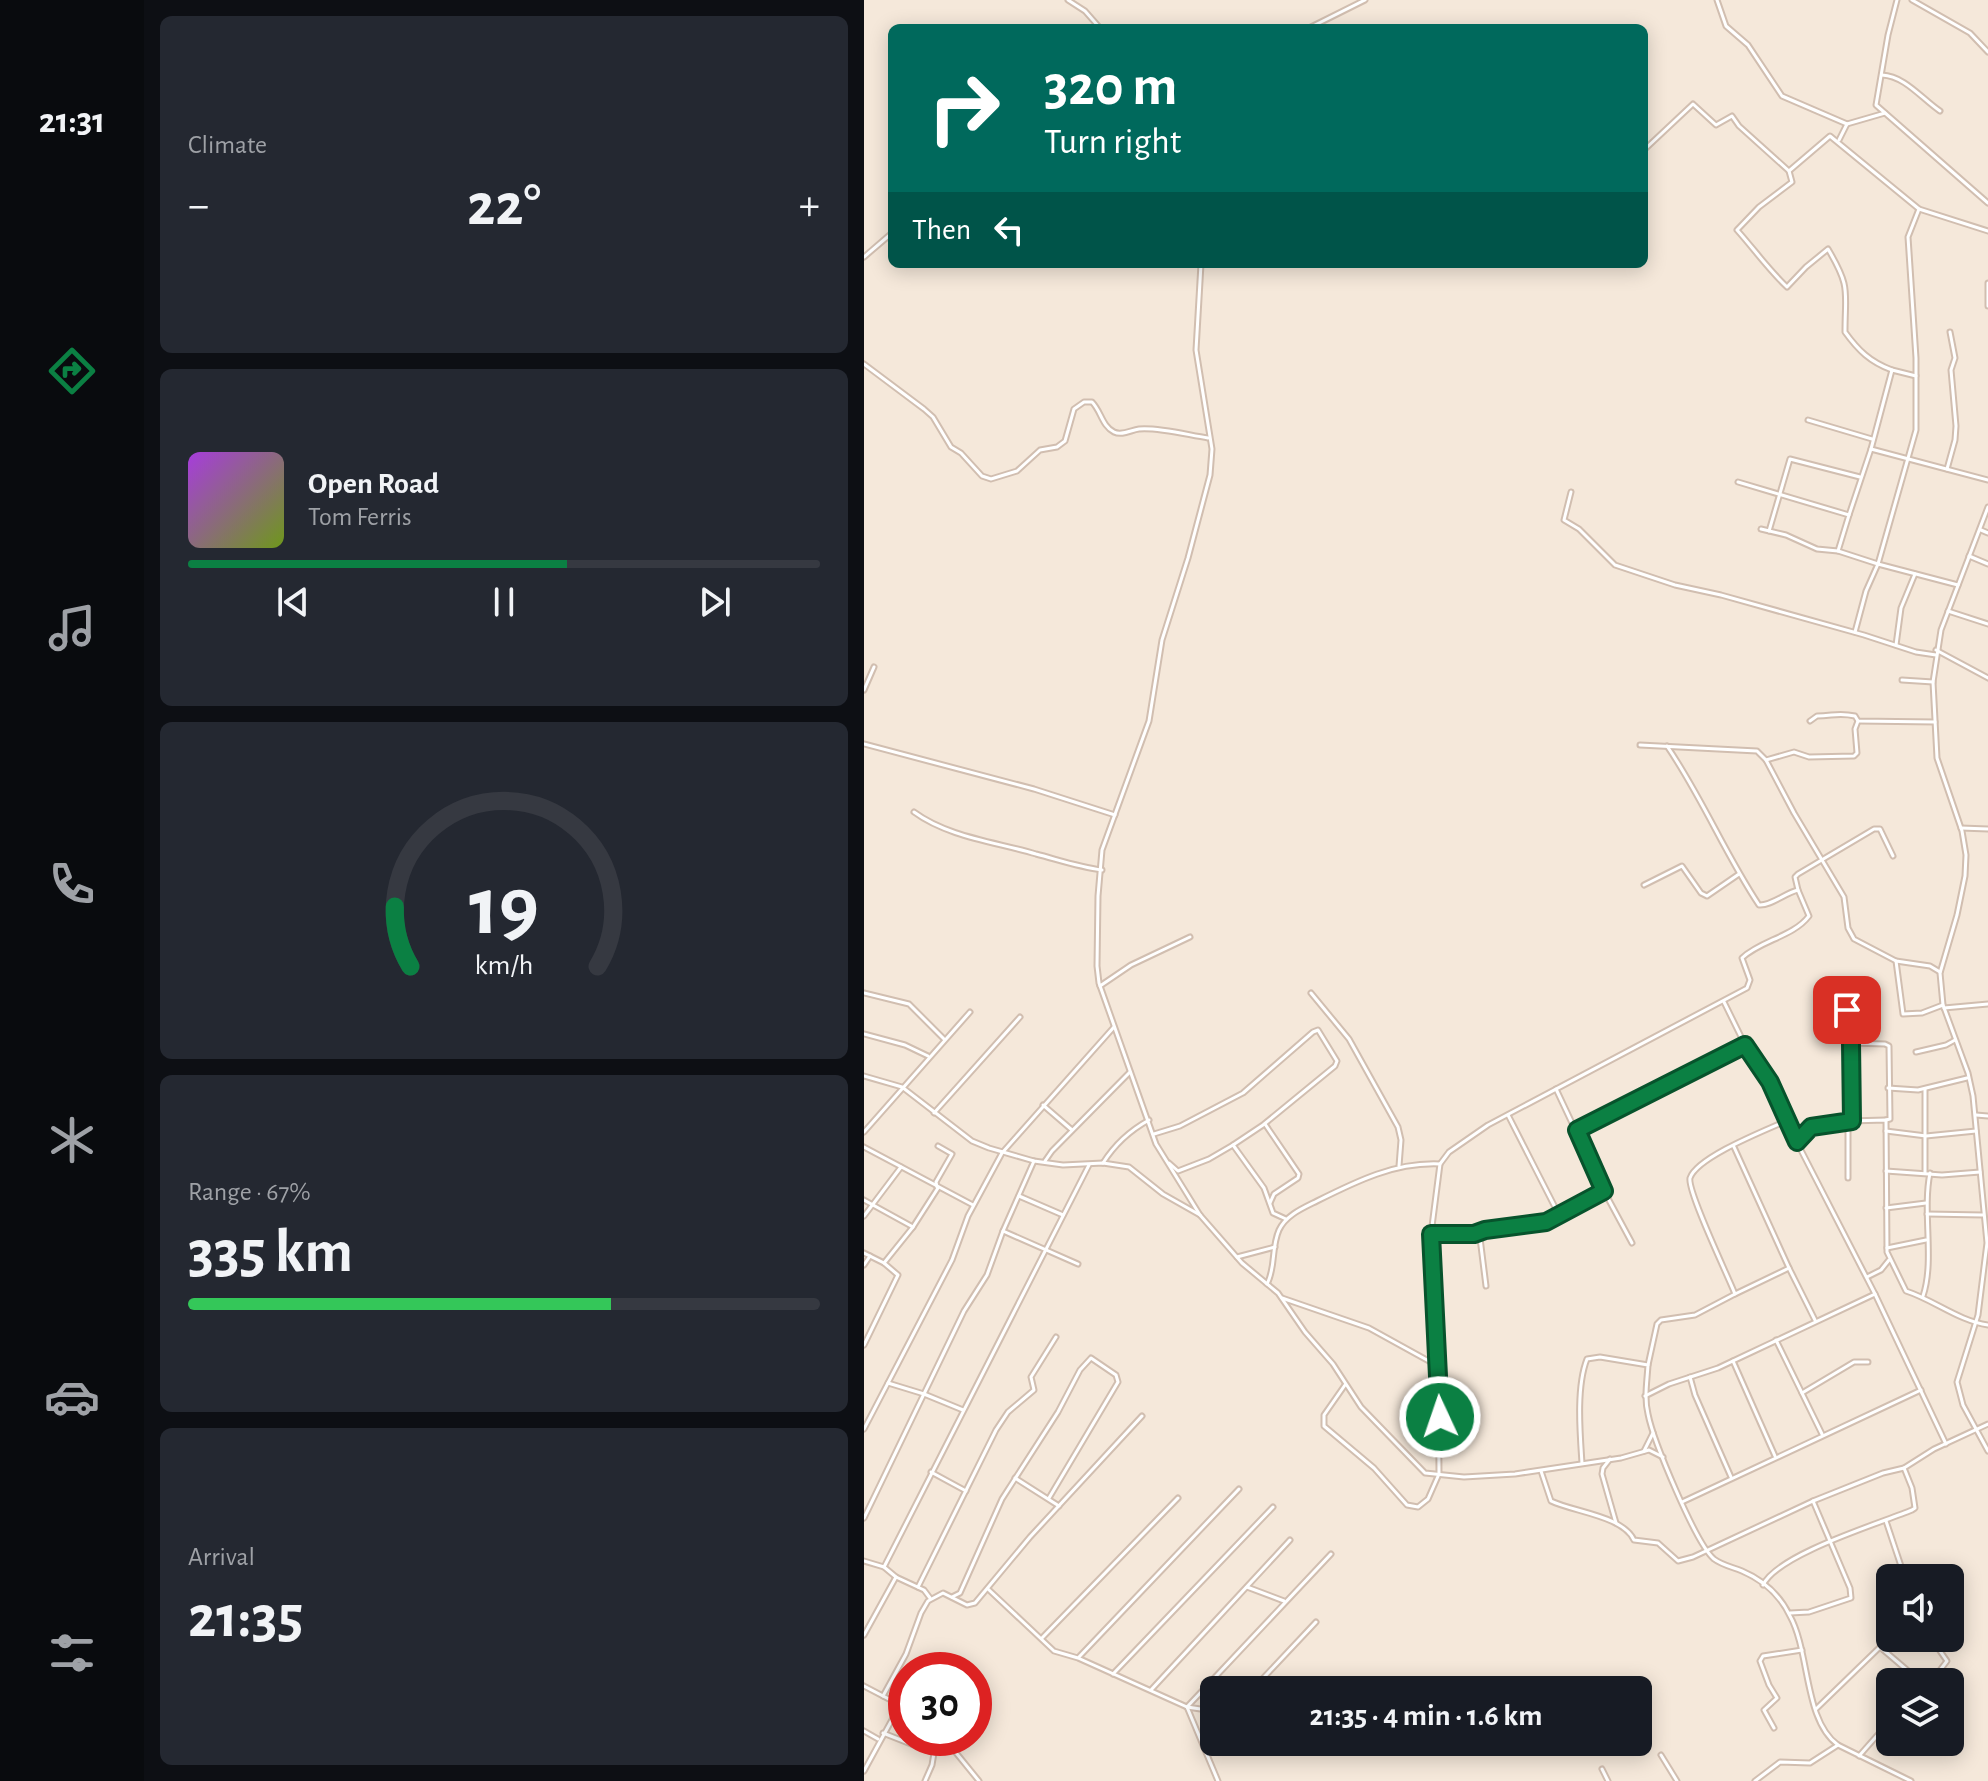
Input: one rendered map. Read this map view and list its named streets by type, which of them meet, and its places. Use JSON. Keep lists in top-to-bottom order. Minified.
{"page":{"tabs":"21:31","tile":["Climate",["Range · 67%","335 km"],["Arrival","21:35"]],"turn":["320 m","Turn right"],"heat":["−","22°","+"],"then":"Then","song":["Open Road","Tom Ferris"],"limit":"30","trip":"21:35 · 4 min · 1.6 km","gauge":["19","km/h"]}}
